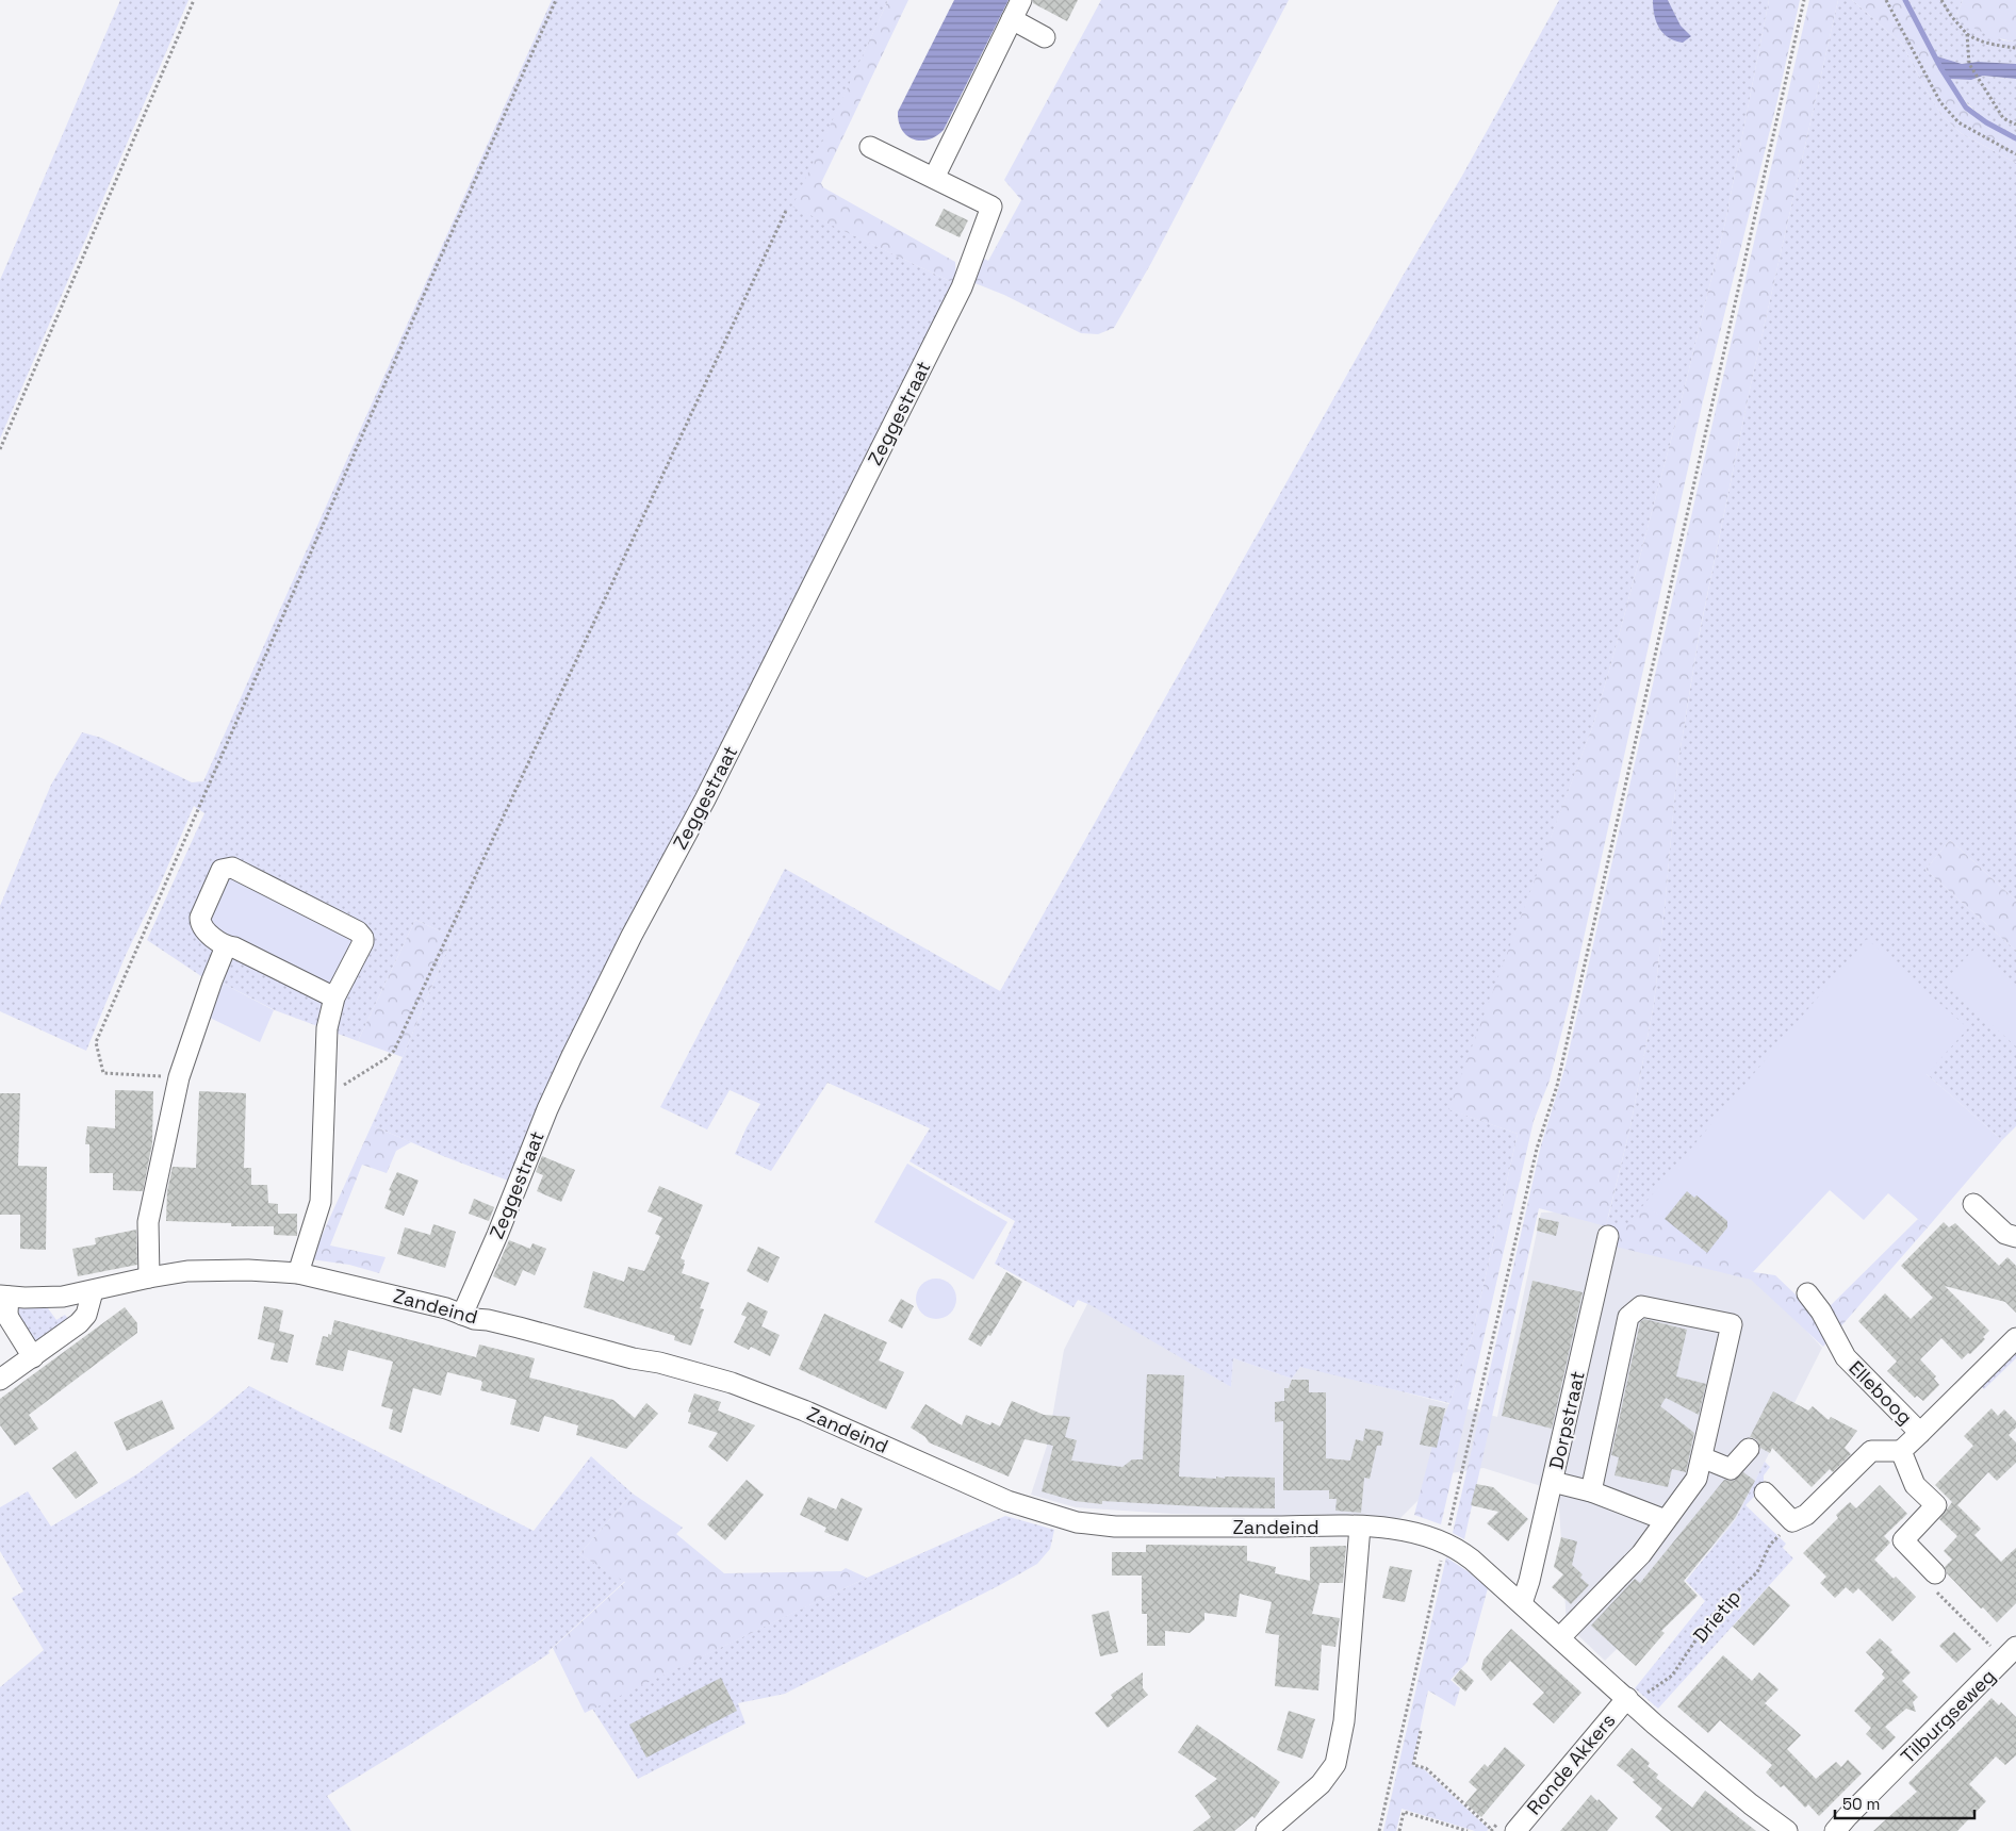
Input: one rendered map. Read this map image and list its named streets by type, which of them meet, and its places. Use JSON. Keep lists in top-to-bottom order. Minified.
{"streets":{"street":["Zeggestraat","Zandeind","Elleboog","Dorpstraat","Tilburgseweg","Ronde Akkers"],"path":["Drietip"]},"crossings":[["Zeggestraat","Zandeind"],["Drietip","Ronde Akkers"]],"scale_bar":"50 m"}
